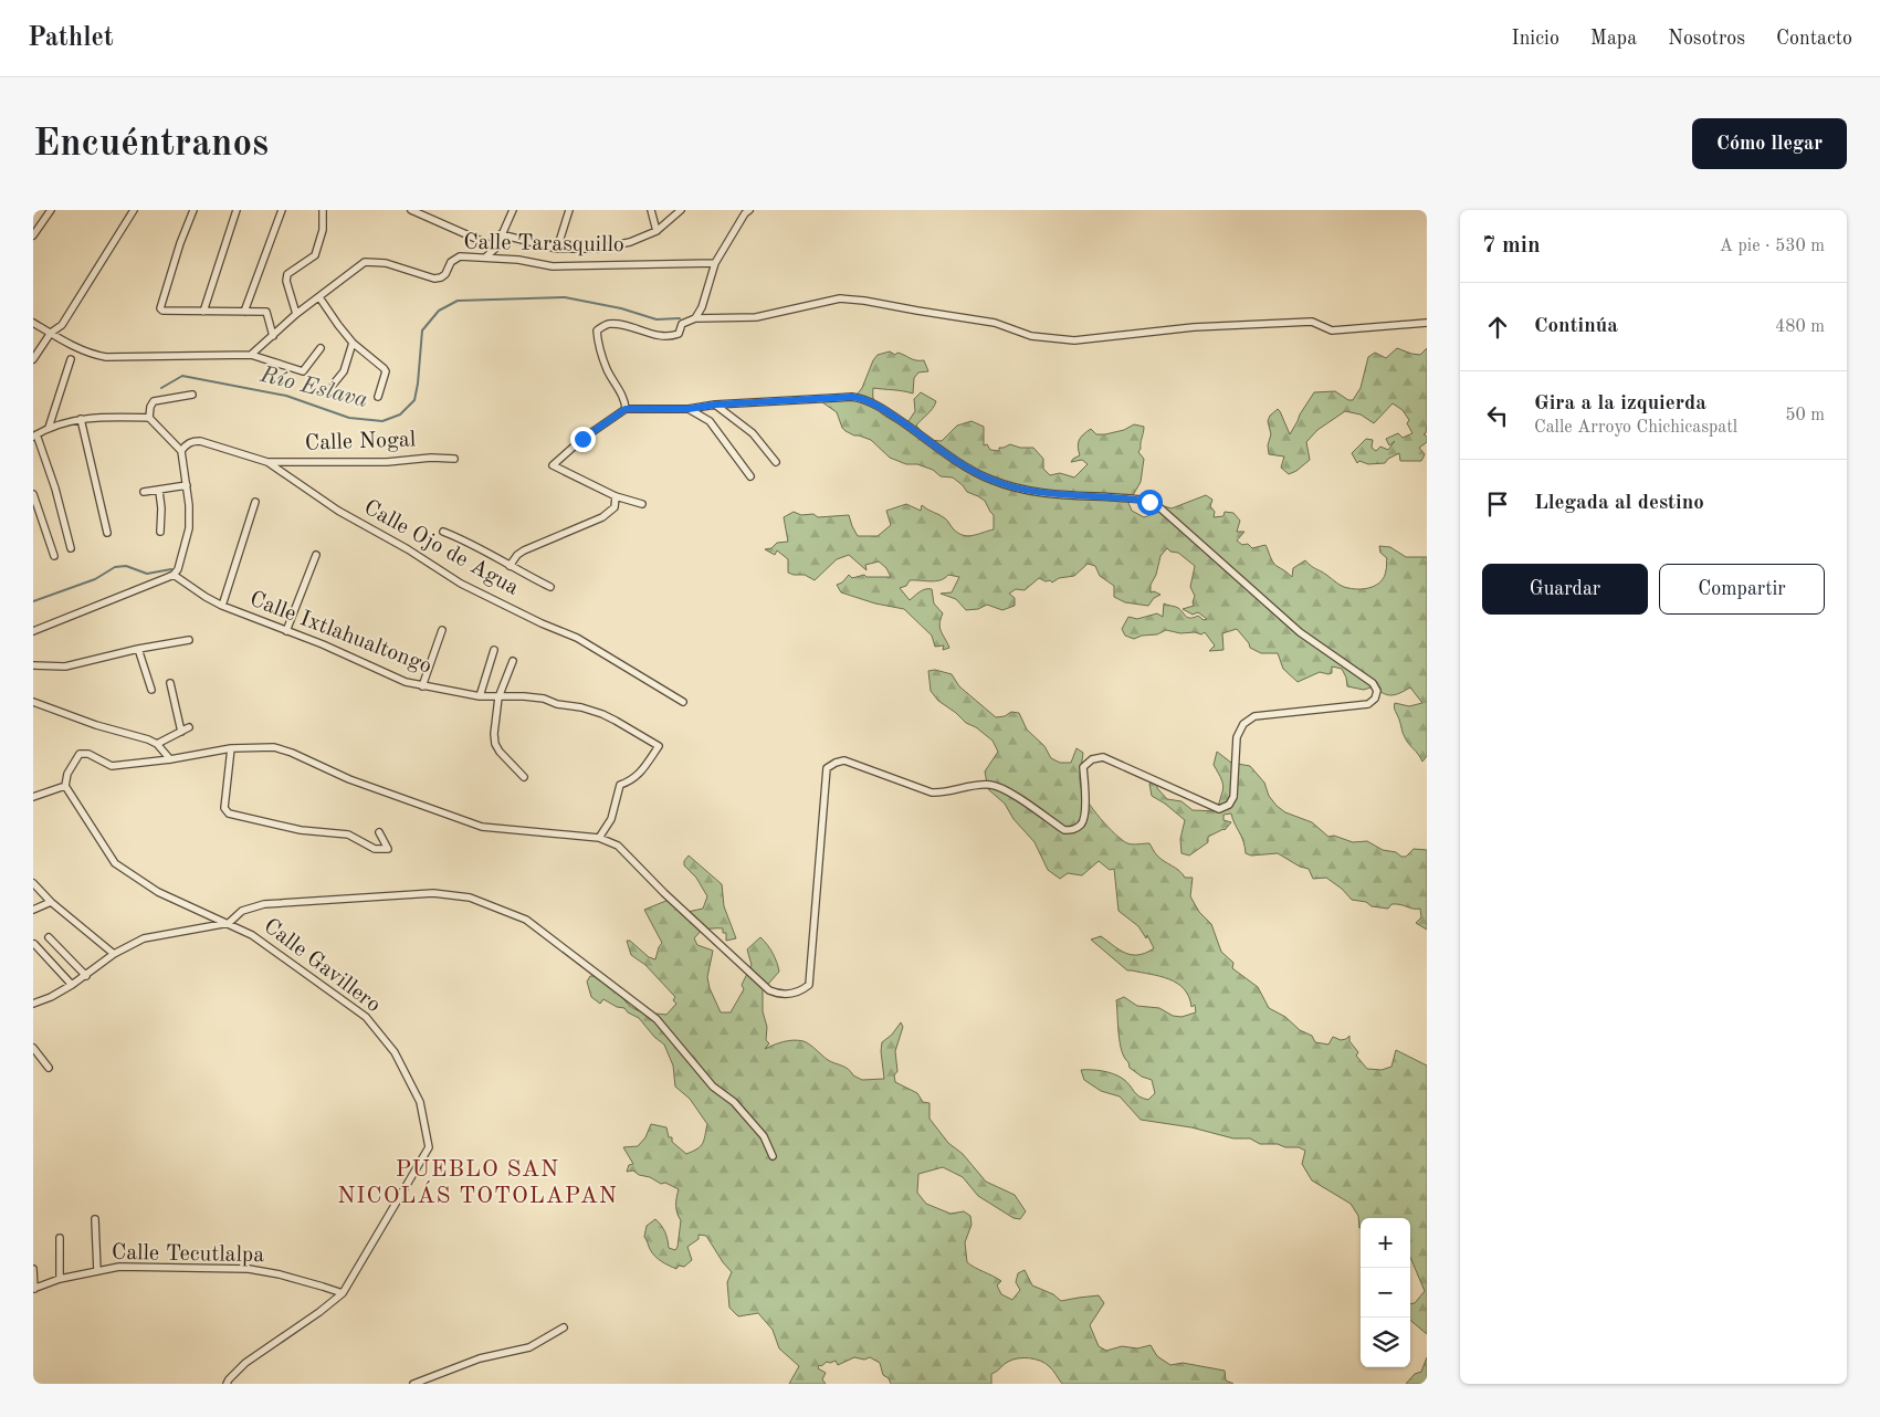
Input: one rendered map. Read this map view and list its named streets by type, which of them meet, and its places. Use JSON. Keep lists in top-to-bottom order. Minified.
{"streets":{"street":["Calle Tarasquillo","Calle Nogal","Calle Ojo de Agua","Calle Ixtlahualtongo","Calle Gavillero","Calle Tecutlalpa"]},"crossings":[["Calle Nogal","Calle Ojo de Agua"],["Calle Gavillero","Calle Tecutlalpa"]],"districts":["PUEBLO SAN NICOLÁS TOTOLAPAN"],"water":["Río Eslava"],"page":{"header":"Pathlet","nav":["Inicio","Mapa","Nosotros","Contacto"],"buttons":["Cómo llegar",["Guardar","Compartir"]],"title":"Encuéntranos","heading":["7 min","A pie · 530 m"],"list":[["Continúa","480 m"],["Gira a la izquierda","Calle Arroyo Chichicaspatl","50 m"],"Llegada al destino"],"map_buttons":["+","−"]}}
